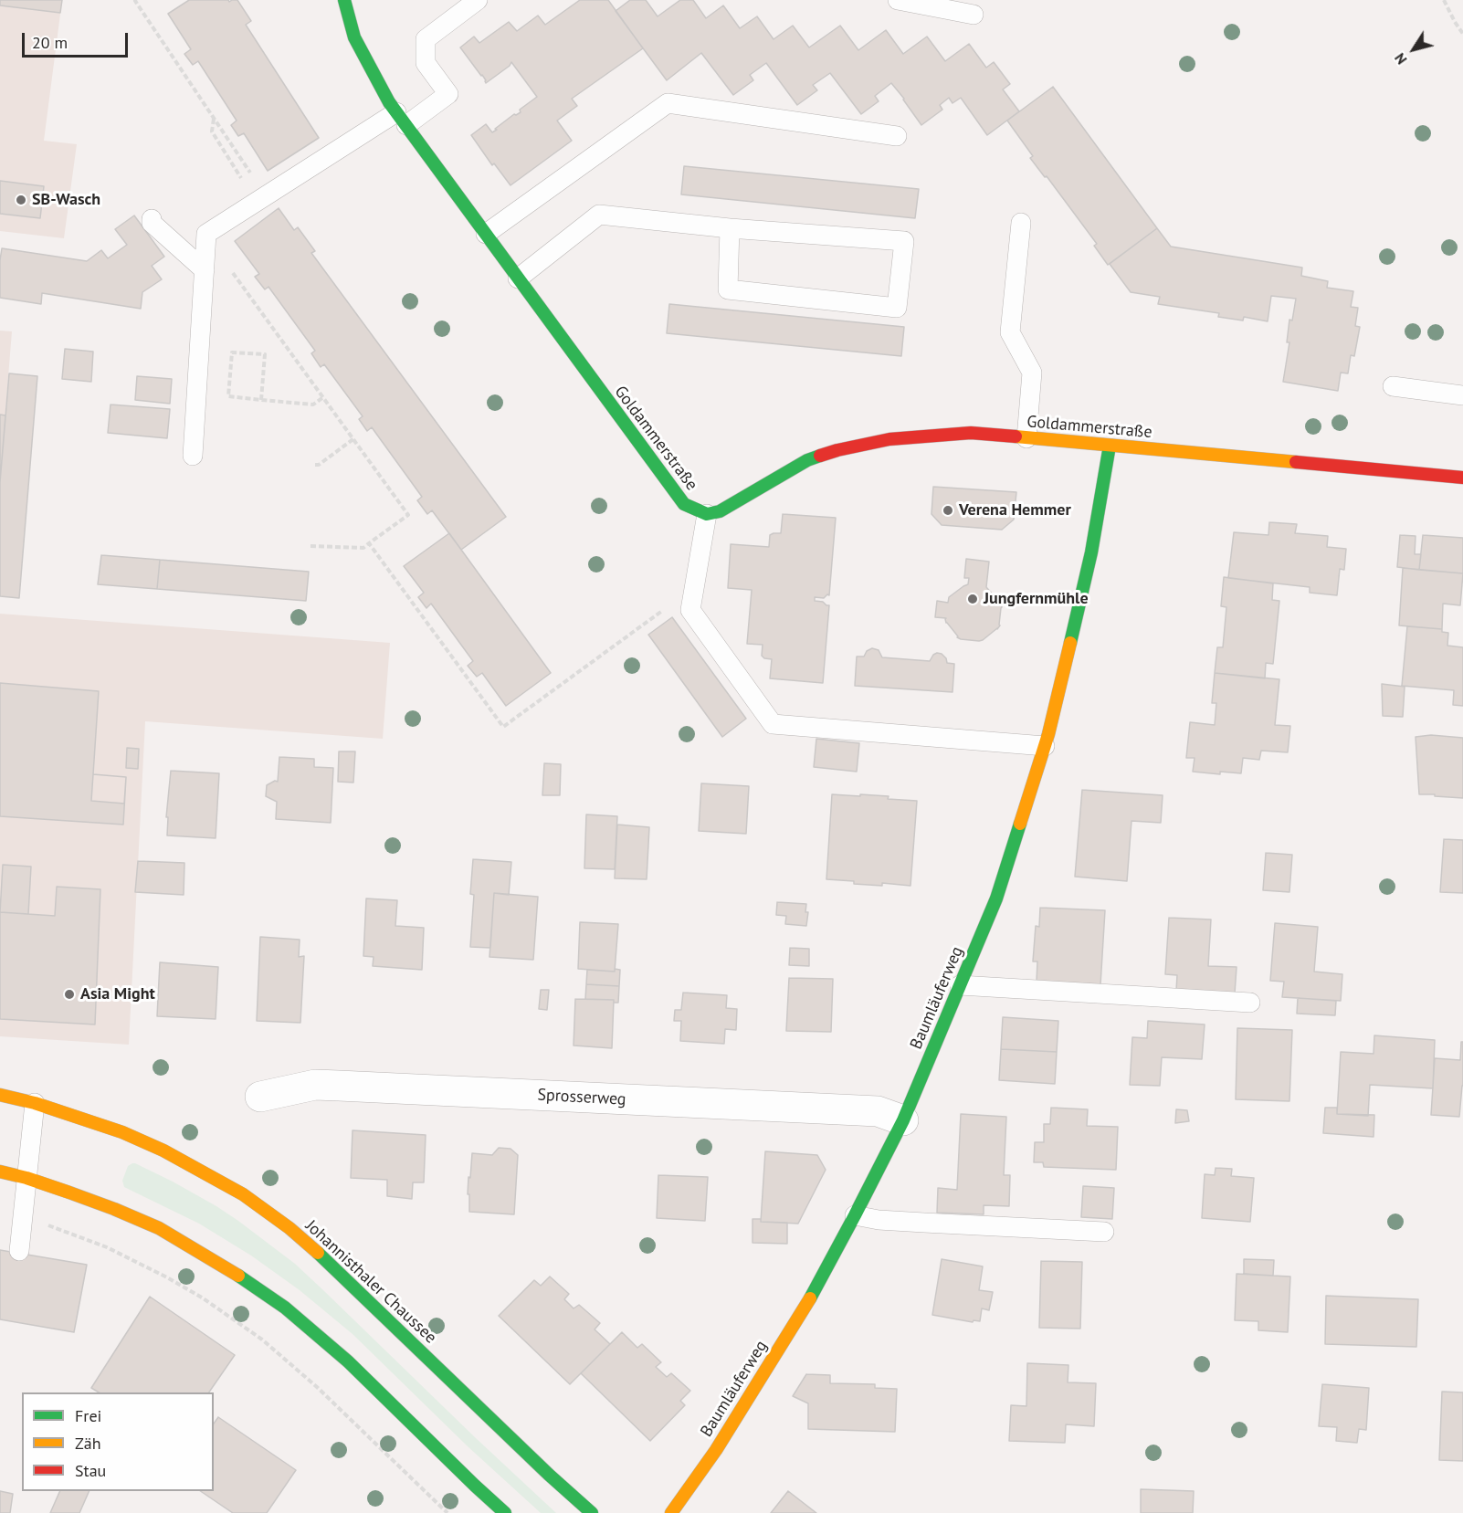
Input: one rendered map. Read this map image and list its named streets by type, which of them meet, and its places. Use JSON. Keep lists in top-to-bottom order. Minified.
{"streets":{"street":["Goldammerstraße","Baumläuferweg","Sprosserweg","Johannisthaler Chaussee"]},"crossings":[["Goldammerstraße","Baumläuferweg"],["Baumläuferweg","Sprosserweg"]],"places":["SB-Wasch","Verena Hemmer","Jungfernmühle","Asia Might"],"legend":["Frei","Zäh","Stau"],"scale_bar":"20 m","north":"bottom left"}
